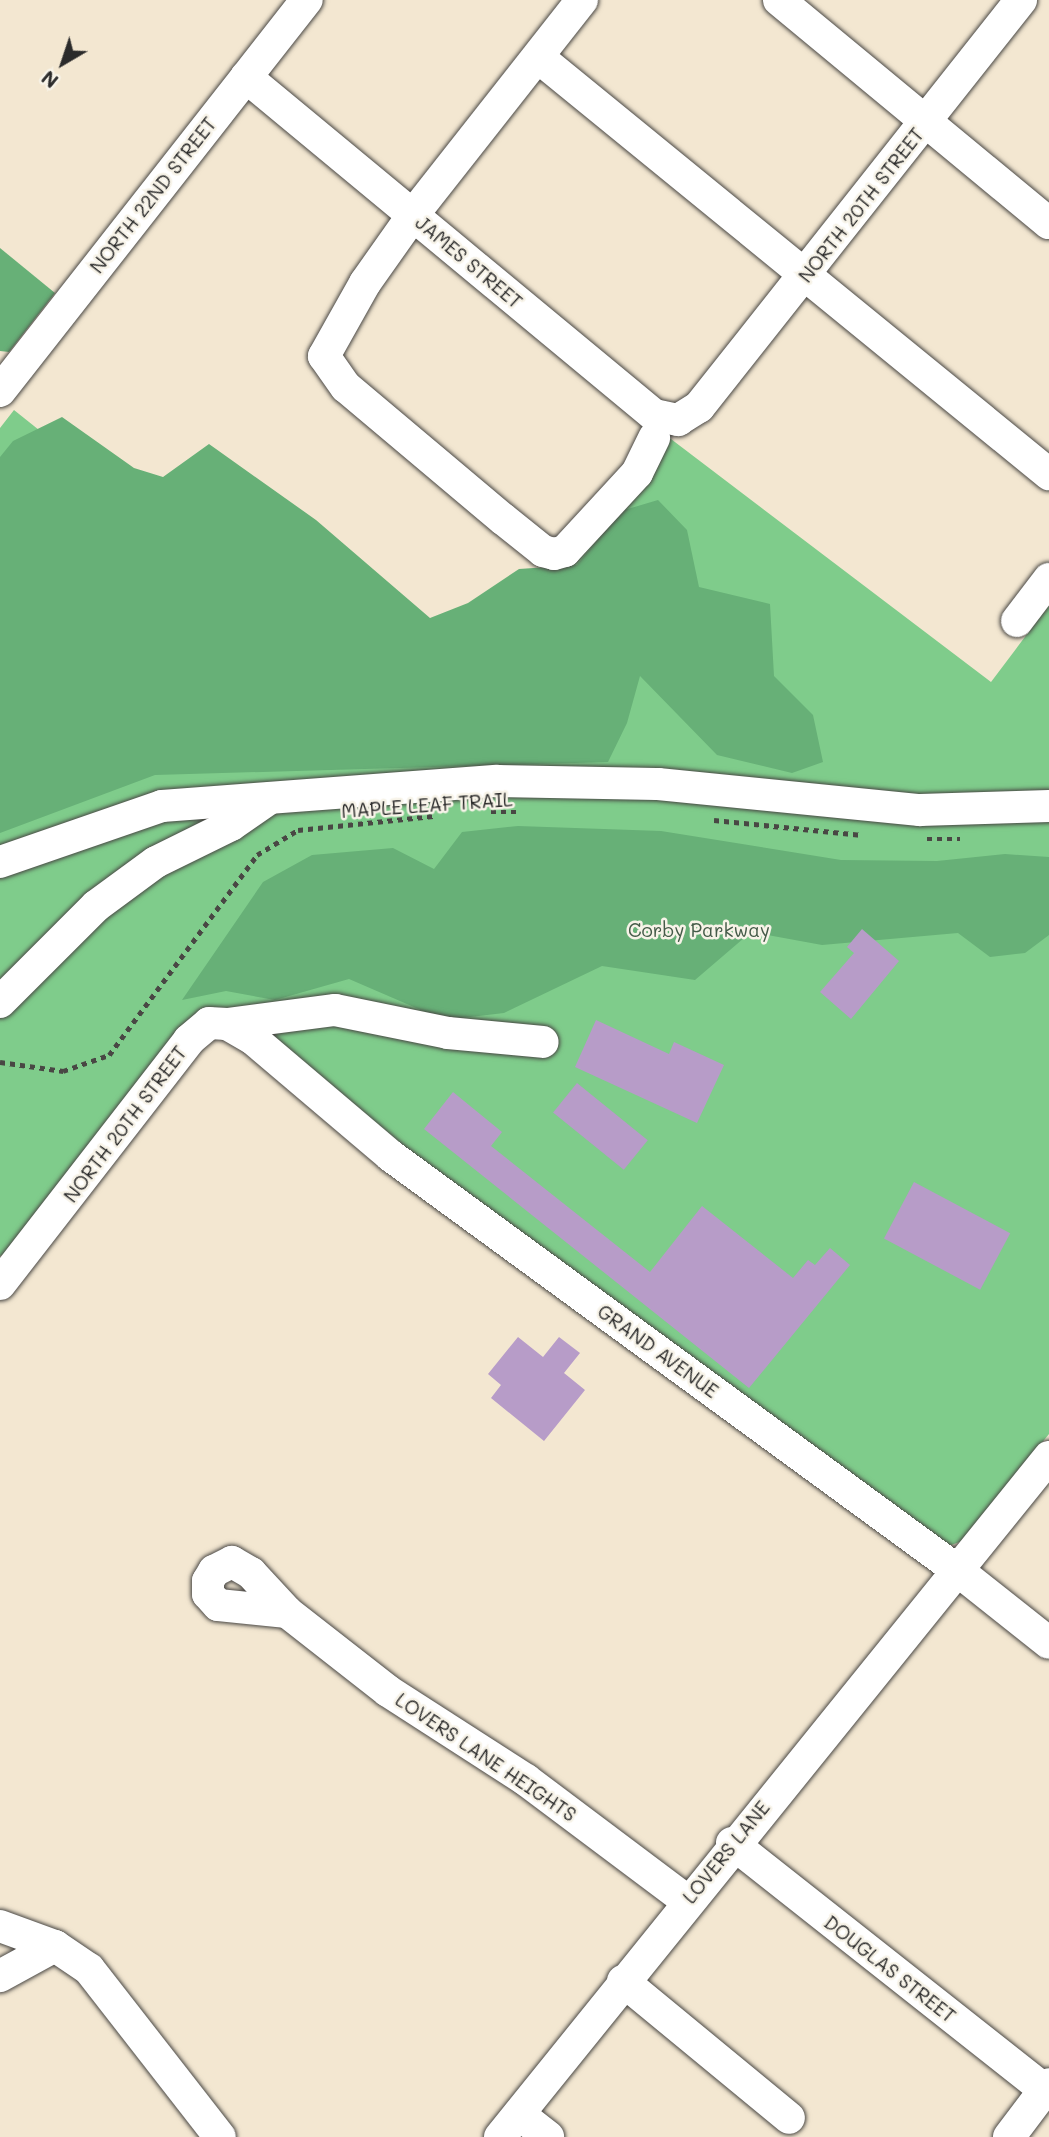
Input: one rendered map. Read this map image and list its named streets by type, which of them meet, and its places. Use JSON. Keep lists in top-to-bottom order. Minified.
{"streets":{"street":["NORTH 22ND STREET","NORTH 20TH STREET","JAMES STREET","GRAND AVENUE","LOVERS LANE HEIGHTS","LOVERS LANE","DOUGLAS STREET"],"path":["MAPLE LEAF TRAIL"]},"crossings":[["NORTH 22ND STREET","JAMES STREET"],["NORTH 20TH STREET","JAMES STREET"],["NORTH 20TH STREET","GRAND AVENUE"],["GRAND AVENUE","LOVERS LANE"],["LOVERS LANE HEIGHTS","LOVERS LANE"],["LOVERS LANE","DOUGLAS STREET"]],"parks":["Corby Parkway"],"north":"bottom left"}
